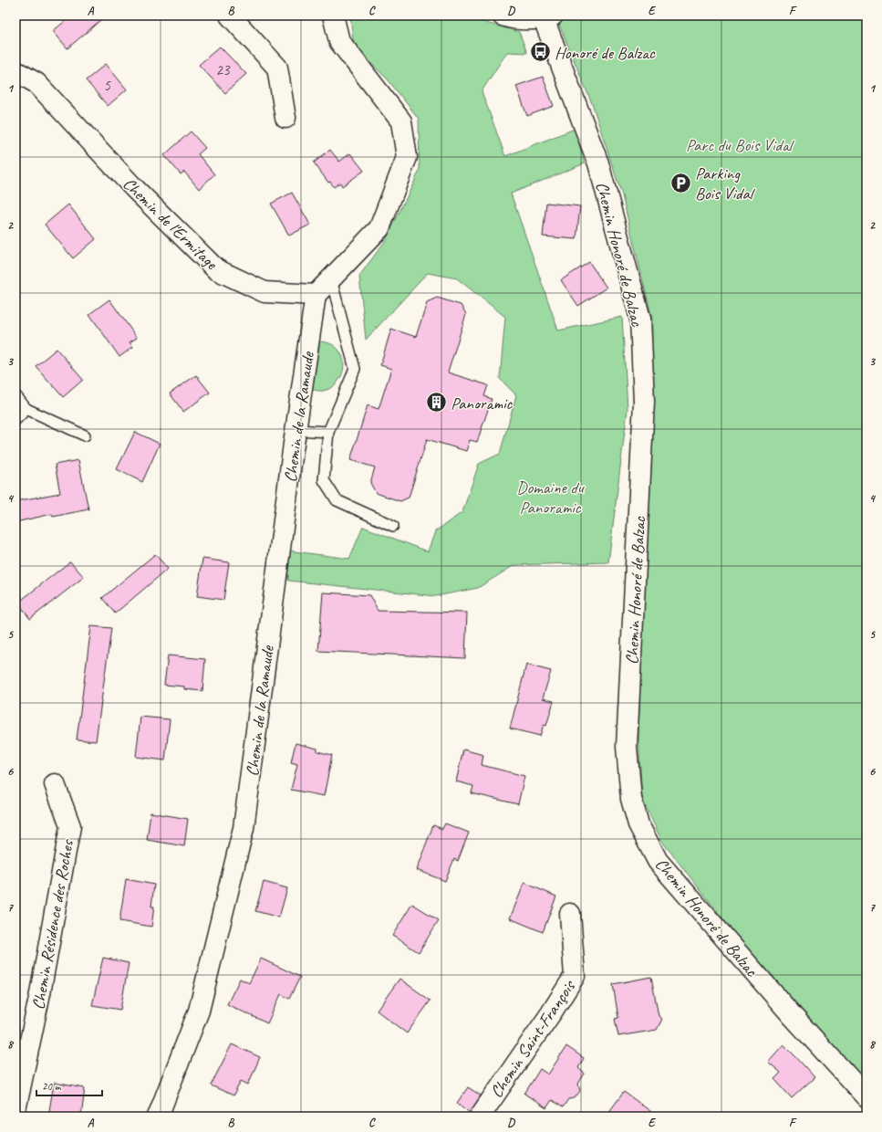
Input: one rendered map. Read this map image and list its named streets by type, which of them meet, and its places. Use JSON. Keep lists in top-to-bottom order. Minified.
{"streets":{"street":["Chemin de l'Ermitage","Chemin Honoré de Balzac","Chemin de la Ramaude","Chemin Résidence des Roches","Chemin Saint-François"]},"crossings":[["Chemin de l'Ermitage","Chemin de la Ramaude"]],"parks":["Parc du Bois Vidal","Domaine du Panoramic"],"places":{"bus stop":["Honoré de Balzac"],"parking":["Parking Bois Vidal"],"building":["Panoramic"]},"house_numbers":["23","5"],"scale_bar":"20 m","grid":{"columns":["A","B","C","D","E","F"],"rows":["1","2","3","4","5","6","7","8"]}}
